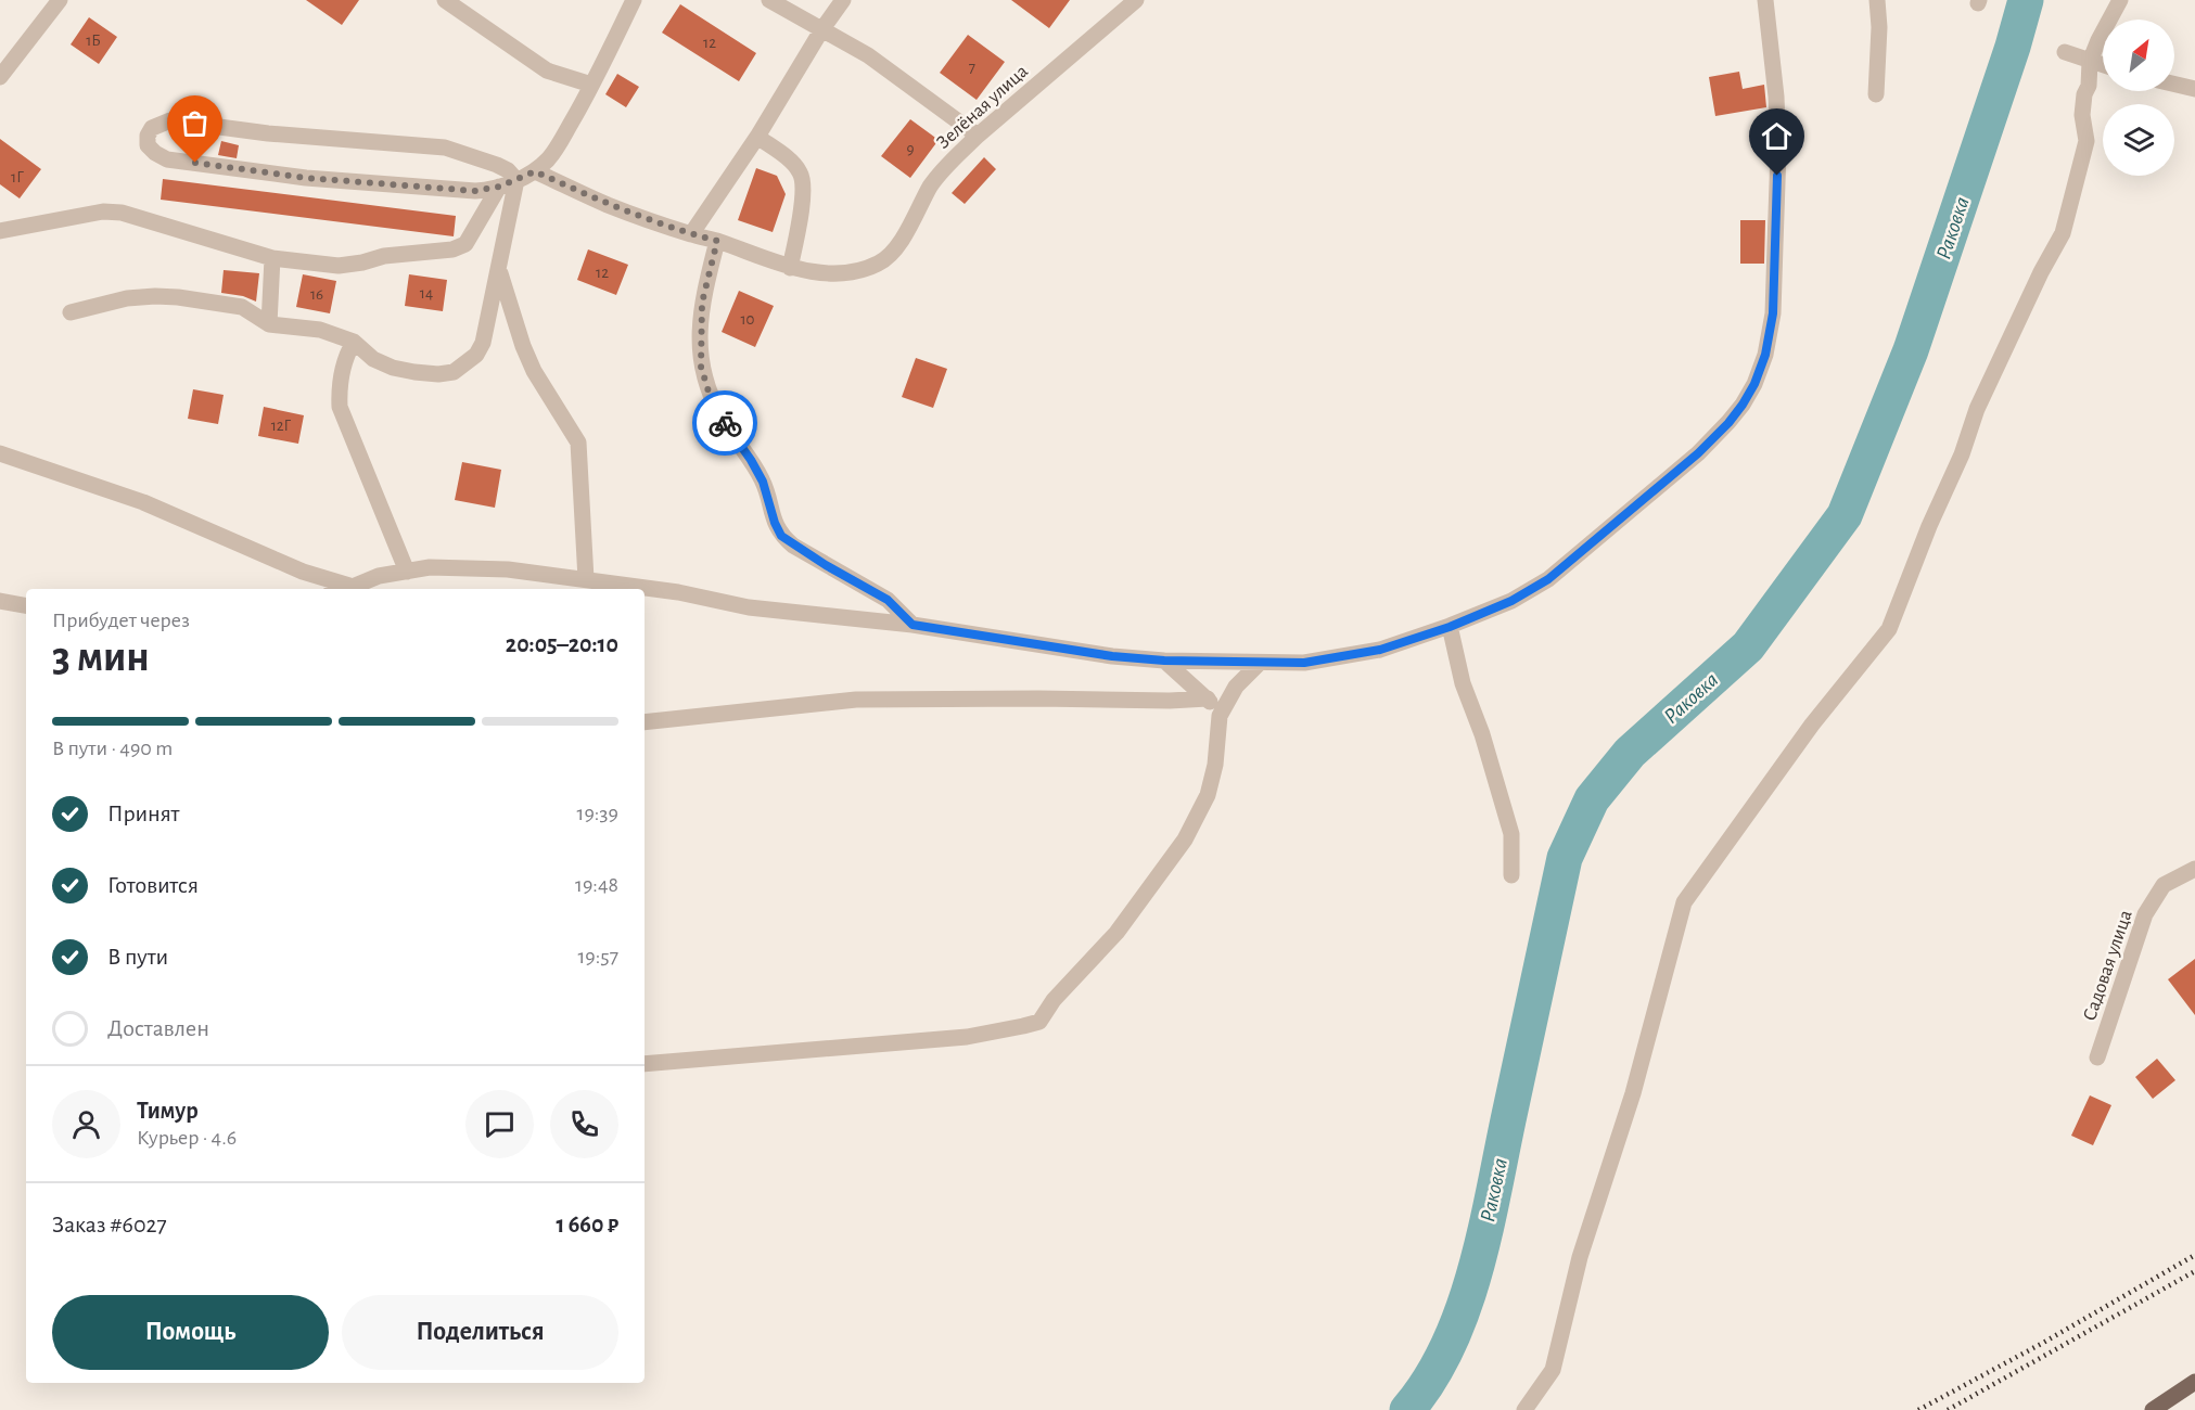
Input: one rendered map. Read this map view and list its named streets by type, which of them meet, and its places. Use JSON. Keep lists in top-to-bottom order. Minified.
{"streets":{"street":["Зелёная улица","Садовая улица"]},"water":["Раковка"],"house_numbers":["1Б","12","7","9","1Г","12","14","16","10","12Г"],"north":"top right","page":{"heading":["3 мин","Прибудет через","20:05–20:10"],"panel":["Тимур","Курьер · 4.6","Заказ #6027","1 660 ₽"],"bar":"В пути · 490 m","list":[["Принят","19:39"],["Готовится","19:48"],["В пути","19:57"],"Доставлен"],"buttons":["Помощь","Поделиться"]}}
